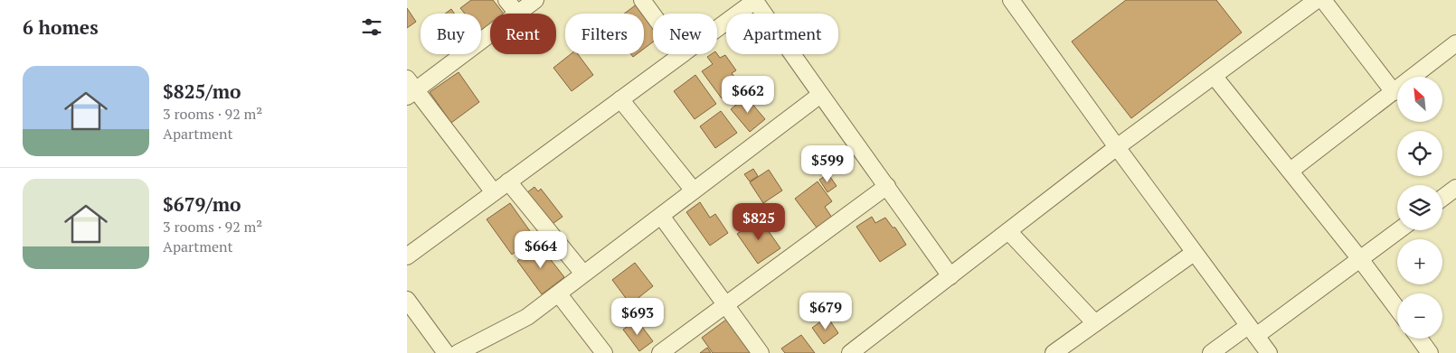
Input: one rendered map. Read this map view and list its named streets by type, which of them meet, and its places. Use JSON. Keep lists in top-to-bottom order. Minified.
{"north":"top left","page":{"heading":"6 homes","chip":["Buy","Rent","Filters","New","Apartment"],"list":[{"name":"$825/mo","note":"3 rooms · 92 m² · Apartment"},{"name":"$679/mo","note":"3 rooms · 92 m² · Apartment"}],"price":["$662","$599","$825","$664","$679","$693"],"map_buttons":["+","−"]}}
